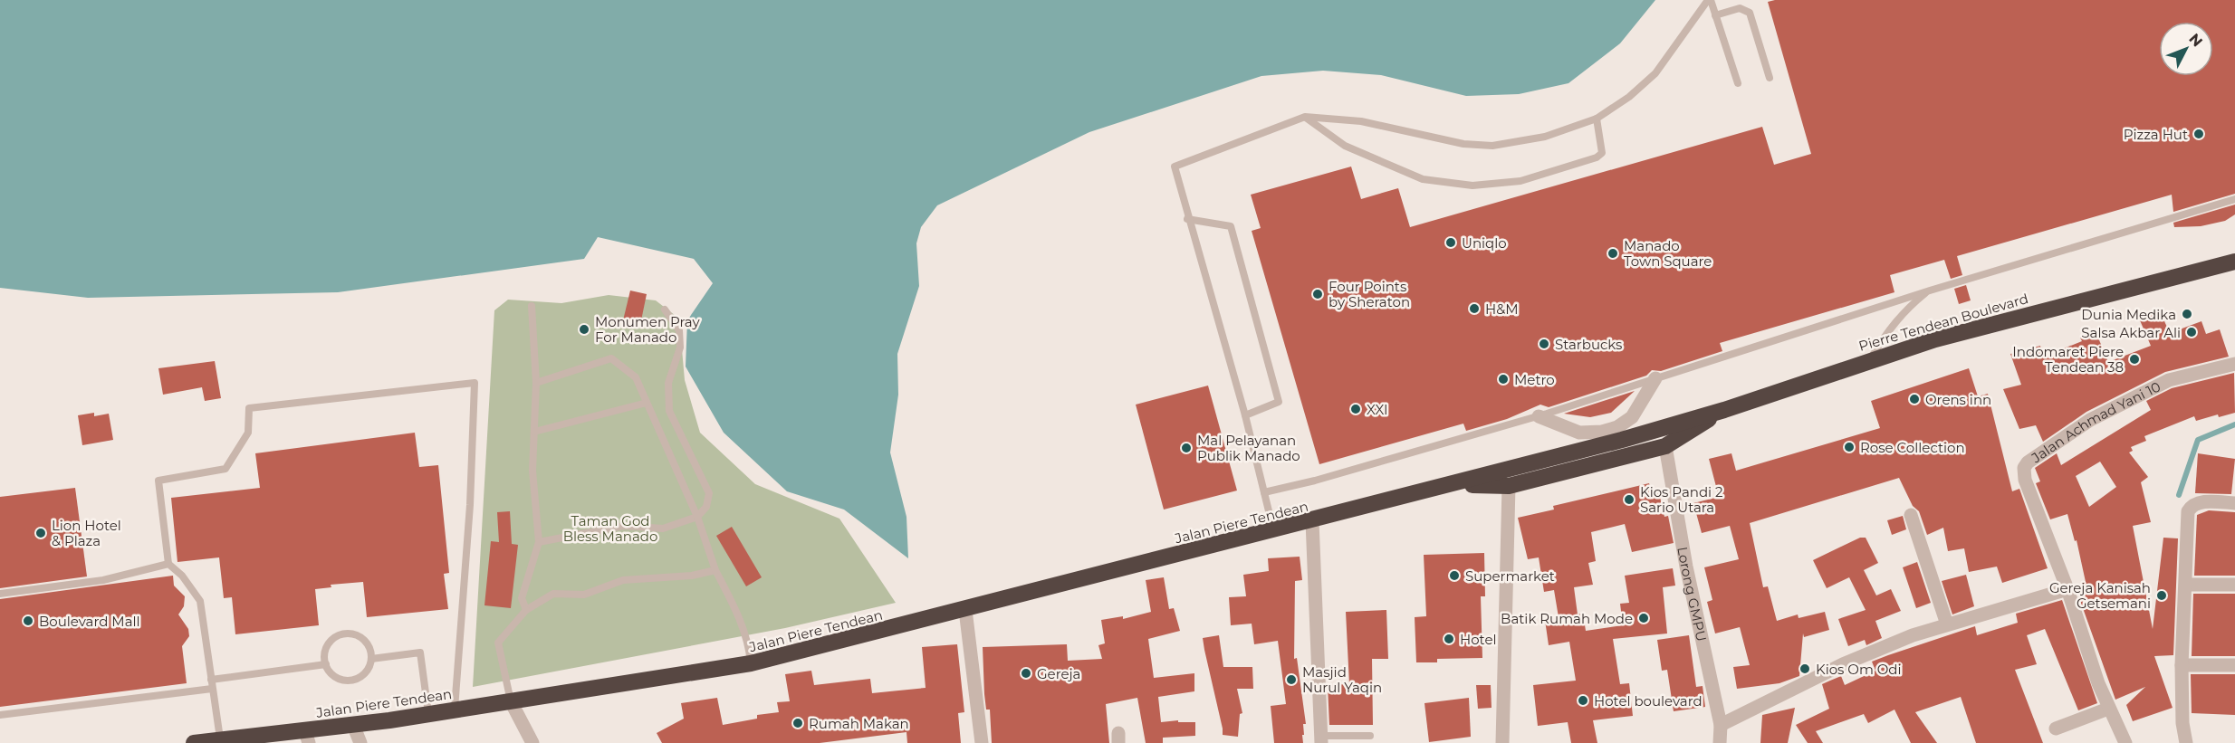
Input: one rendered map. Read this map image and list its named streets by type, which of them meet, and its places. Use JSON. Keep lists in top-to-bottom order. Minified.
{"streets":{"highway":["Pierre Tendean Boulevard","Jalan Piere Tendean"],"street":["Jalan Achmad Yani 10","Lorong GMPU"]},"crossings":[["Pierre Tendean Boulevard","Jalan Piere Tendean"],["Jalan Piere Tendean","Lorong GMPU"]],"parks":["Taman God Bless Manado"],"places":["Pizza Hut","Uniqlo","Manado Town Square","Four Points by Sheraton","H&M","Dunia Medika","Monumen Pray For Manado","Salsa Akbar Ali","Starbucks","Indomaret Piere Tendean 38","Metro","Orens inn","XXI","Rose Collection","Mal Pelayanan Publik Manado","Kios Pandi 2 Sario Utara","Lion Hotel & Plaza","Supermarket","Gereja Kanisah Getsemani","Batik Rumah Mode","Boulevard Mall","Hotel","Kios Om Odi","Gereja","Masjid Nurul Yaqin","Hotel boulevard","Rumah Makan"],"north":"top right"}
